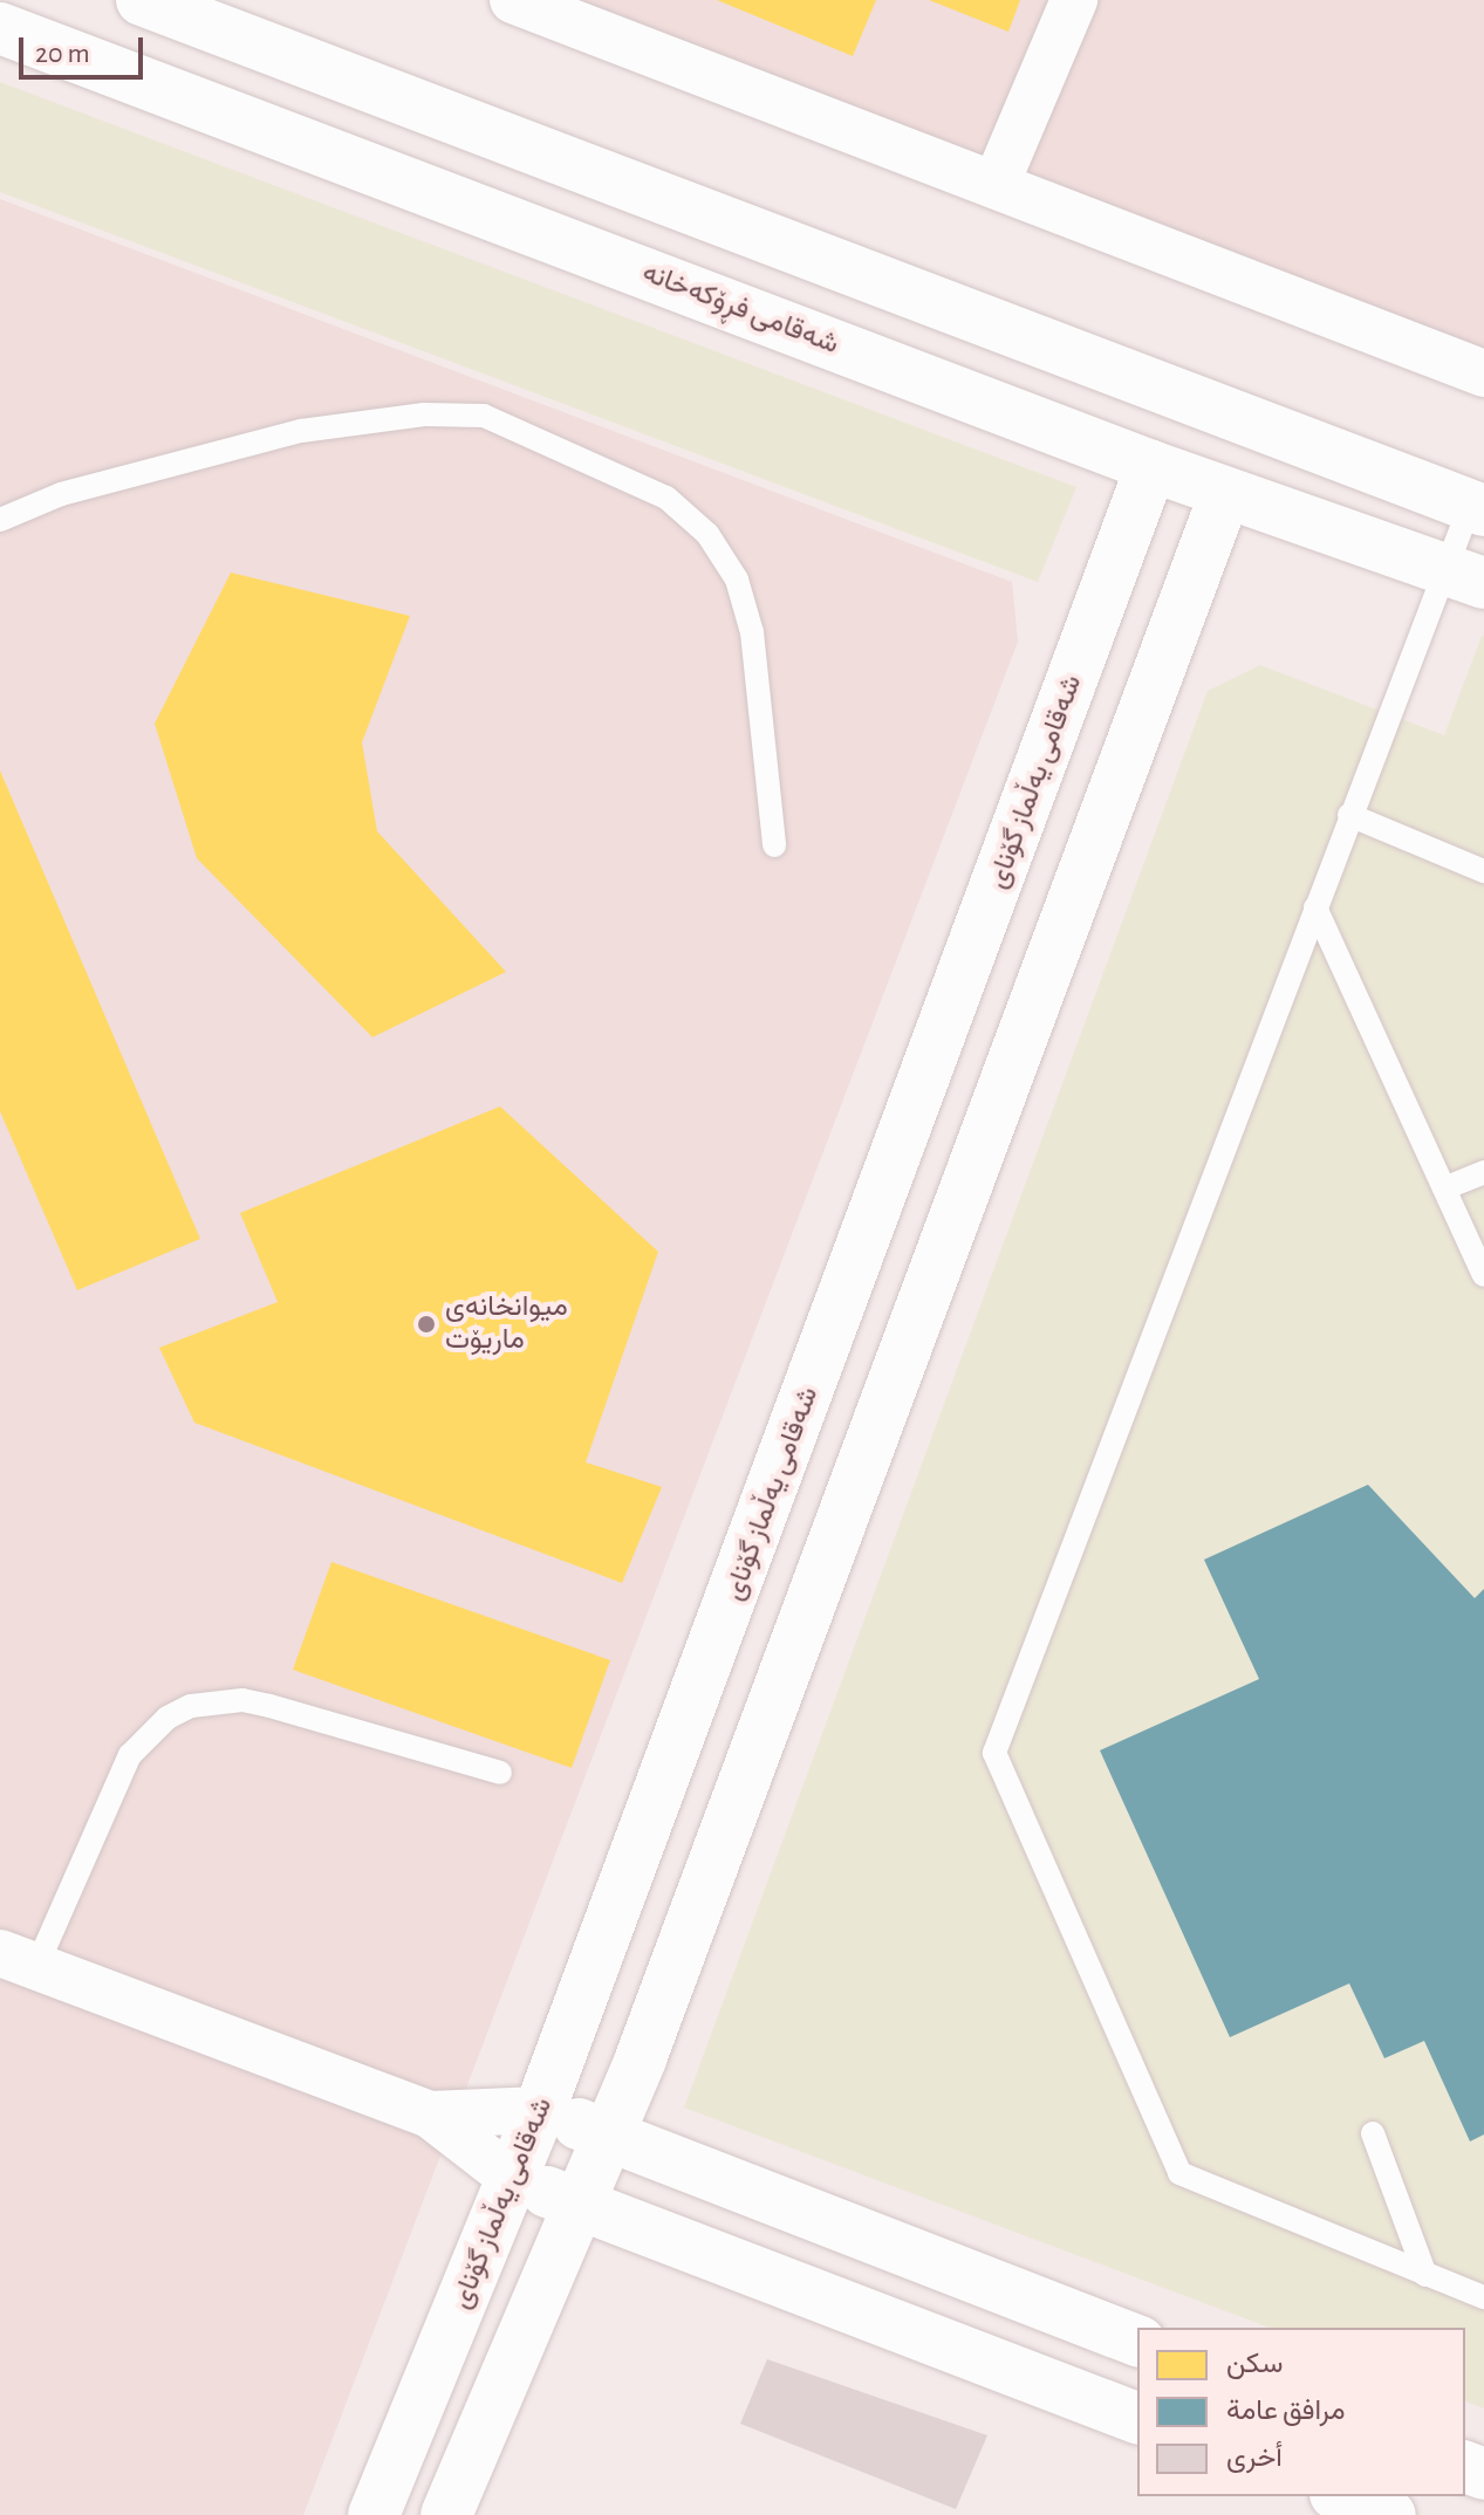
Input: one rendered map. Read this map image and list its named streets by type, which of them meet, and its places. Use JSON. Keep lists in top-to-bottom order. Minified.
{"streets":{"street":["شەقامی فڕۆکەخانە","شەقامی یەڵماز گۆنای"]},"crossings":[["شەقامی فڕۆکەخانە","شەقامی یەڵماز گۆنای"]],"places":["میوانخانەی ماریۆت"],"legend":["سكن","مرافق عامة","أخرى"],"scale_bar":"20 m"}
